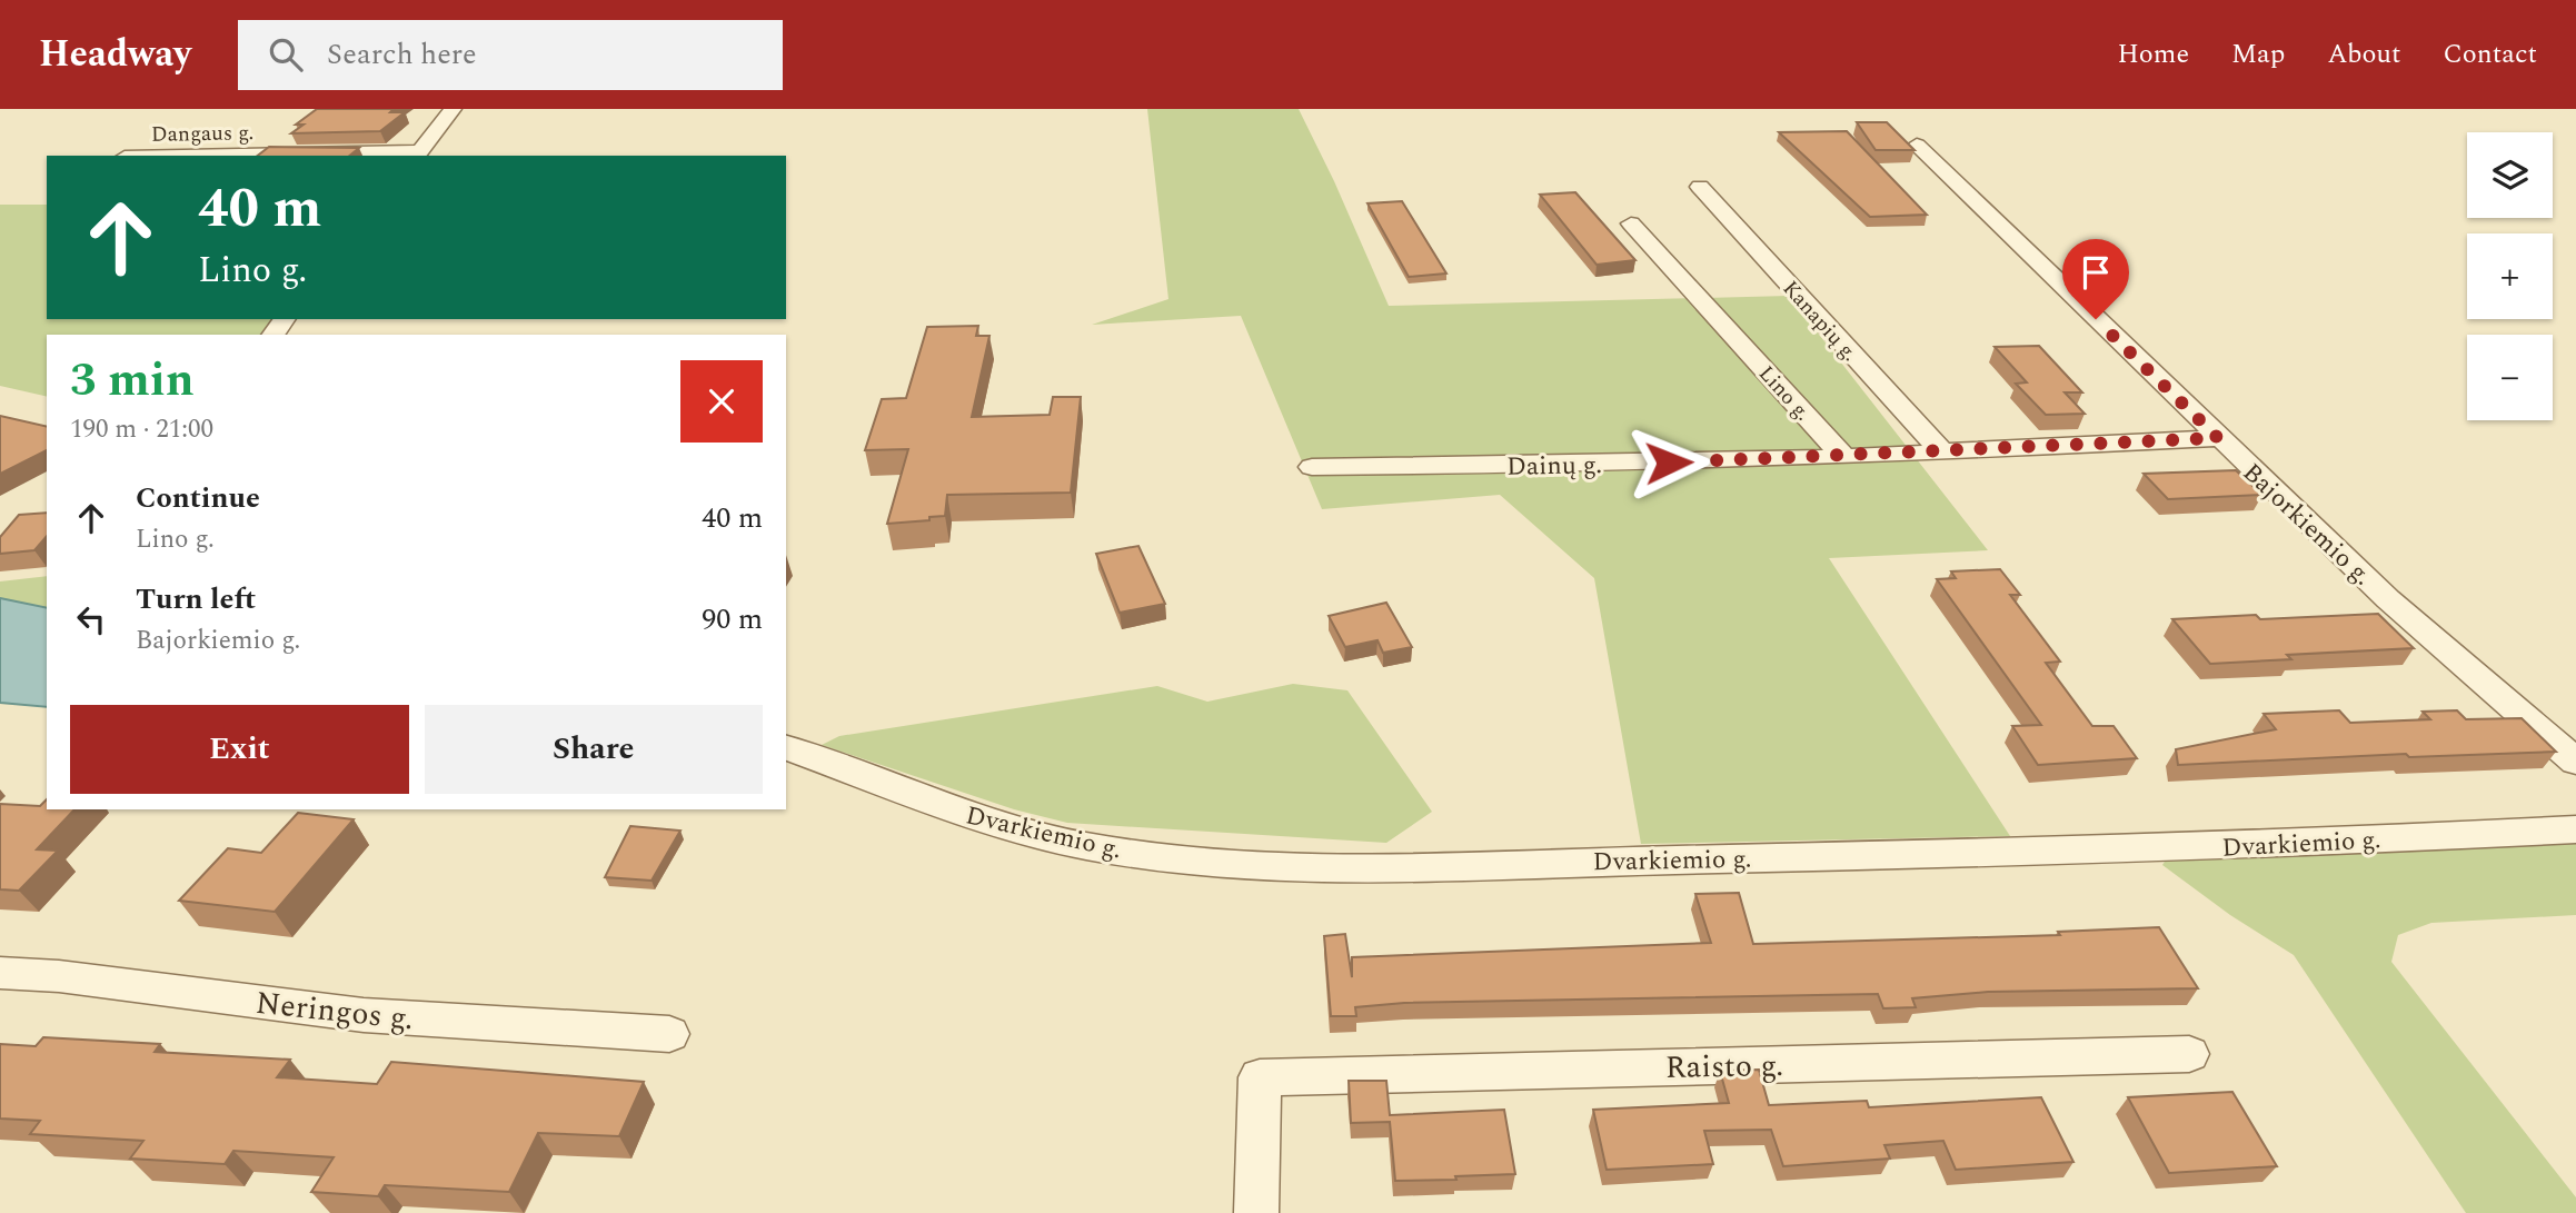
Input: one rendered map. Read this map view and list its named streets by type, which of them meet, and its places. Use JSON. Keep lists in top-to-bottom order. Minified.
{"streets":{"street":["Dangaus g.","Kanapių g.","Lino g.","Dainų g.","Bajorkiemio g.","Dvarkiemio g.","Neringos g.","Raisto g."]},"crossings":[["Lino g.","Dainų g."]],"page":{"header":"Headway","search":"Search here","nav":["Home","Map","About","Contact"],"map_buttons":["+","−"],"turn":["40 m","Lino g."],"heading":["3 min","190 m · 21:00"],"list":[{"name":"Continue","note":"Lino g.","value":"40 m"},{"name":"Turn left","note":"Bajorkiemio g.","value":"90 m"}],"buttons":["Exit","Share"]}}
